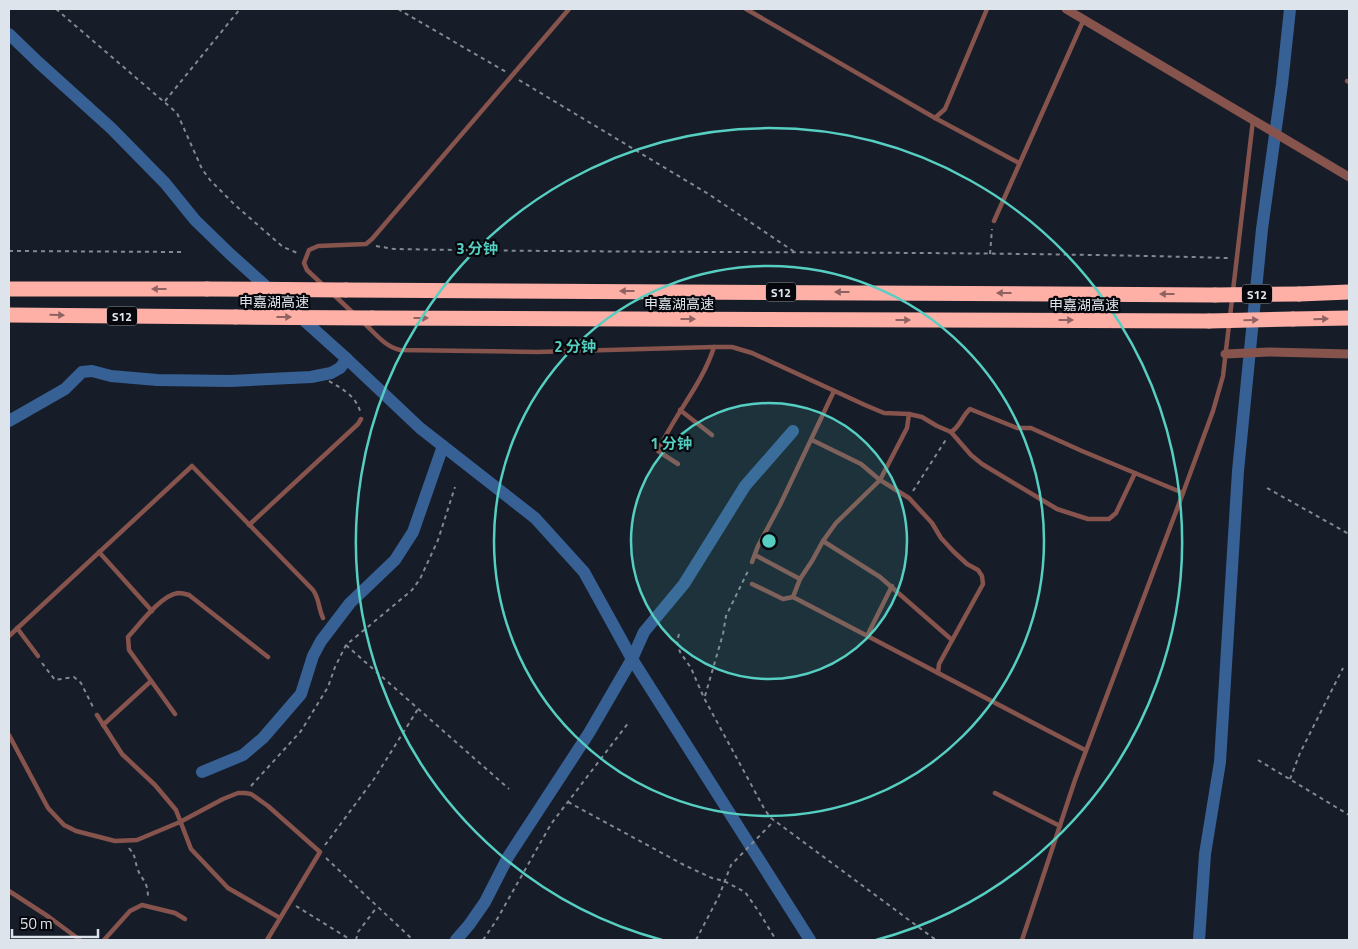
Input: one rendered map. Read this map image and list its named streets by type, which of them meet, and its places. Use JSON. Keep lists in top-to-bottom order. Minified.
{"streets":{"highway":["S12","申嘉湖高速"]},"scale_bar":"50 m","rings":["3 分钟","2 分钟","1 分钟"]}
